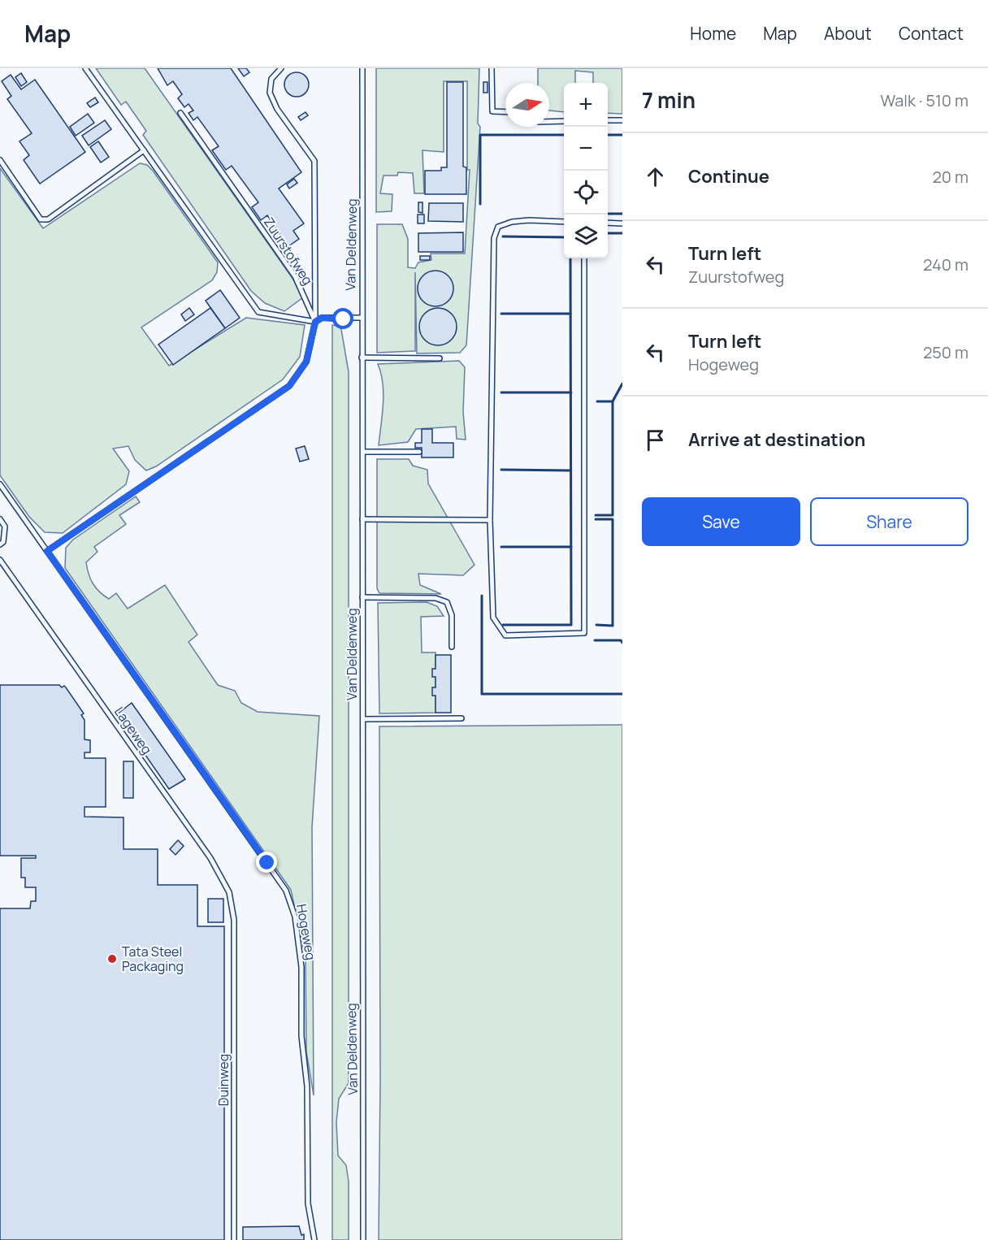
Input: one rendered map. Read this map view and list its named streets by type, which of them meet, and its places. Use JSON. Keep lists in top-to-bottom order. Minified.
{"streets":{"lane":["Van Deldenweg","Zuurstofweg","Lageweg","Hogeweg","Duinweg"]},"crossings":[["Lageweg","Duinweg"]],"places":["Tata Steel Packaging"],"north":"right","page":{"header":"Map","nav":["Home","Map","About","Contact"],"heading":["7 min","Walk · 510 m"],"map_buttons":["+","−"],"list":[["Continue","20 m"],["Turn left","Zuurstofweg","240 m"],["Turn left","Hogeweg","250 m"],"Arrive at destination"],"buttons":["Save","Share"]}}
